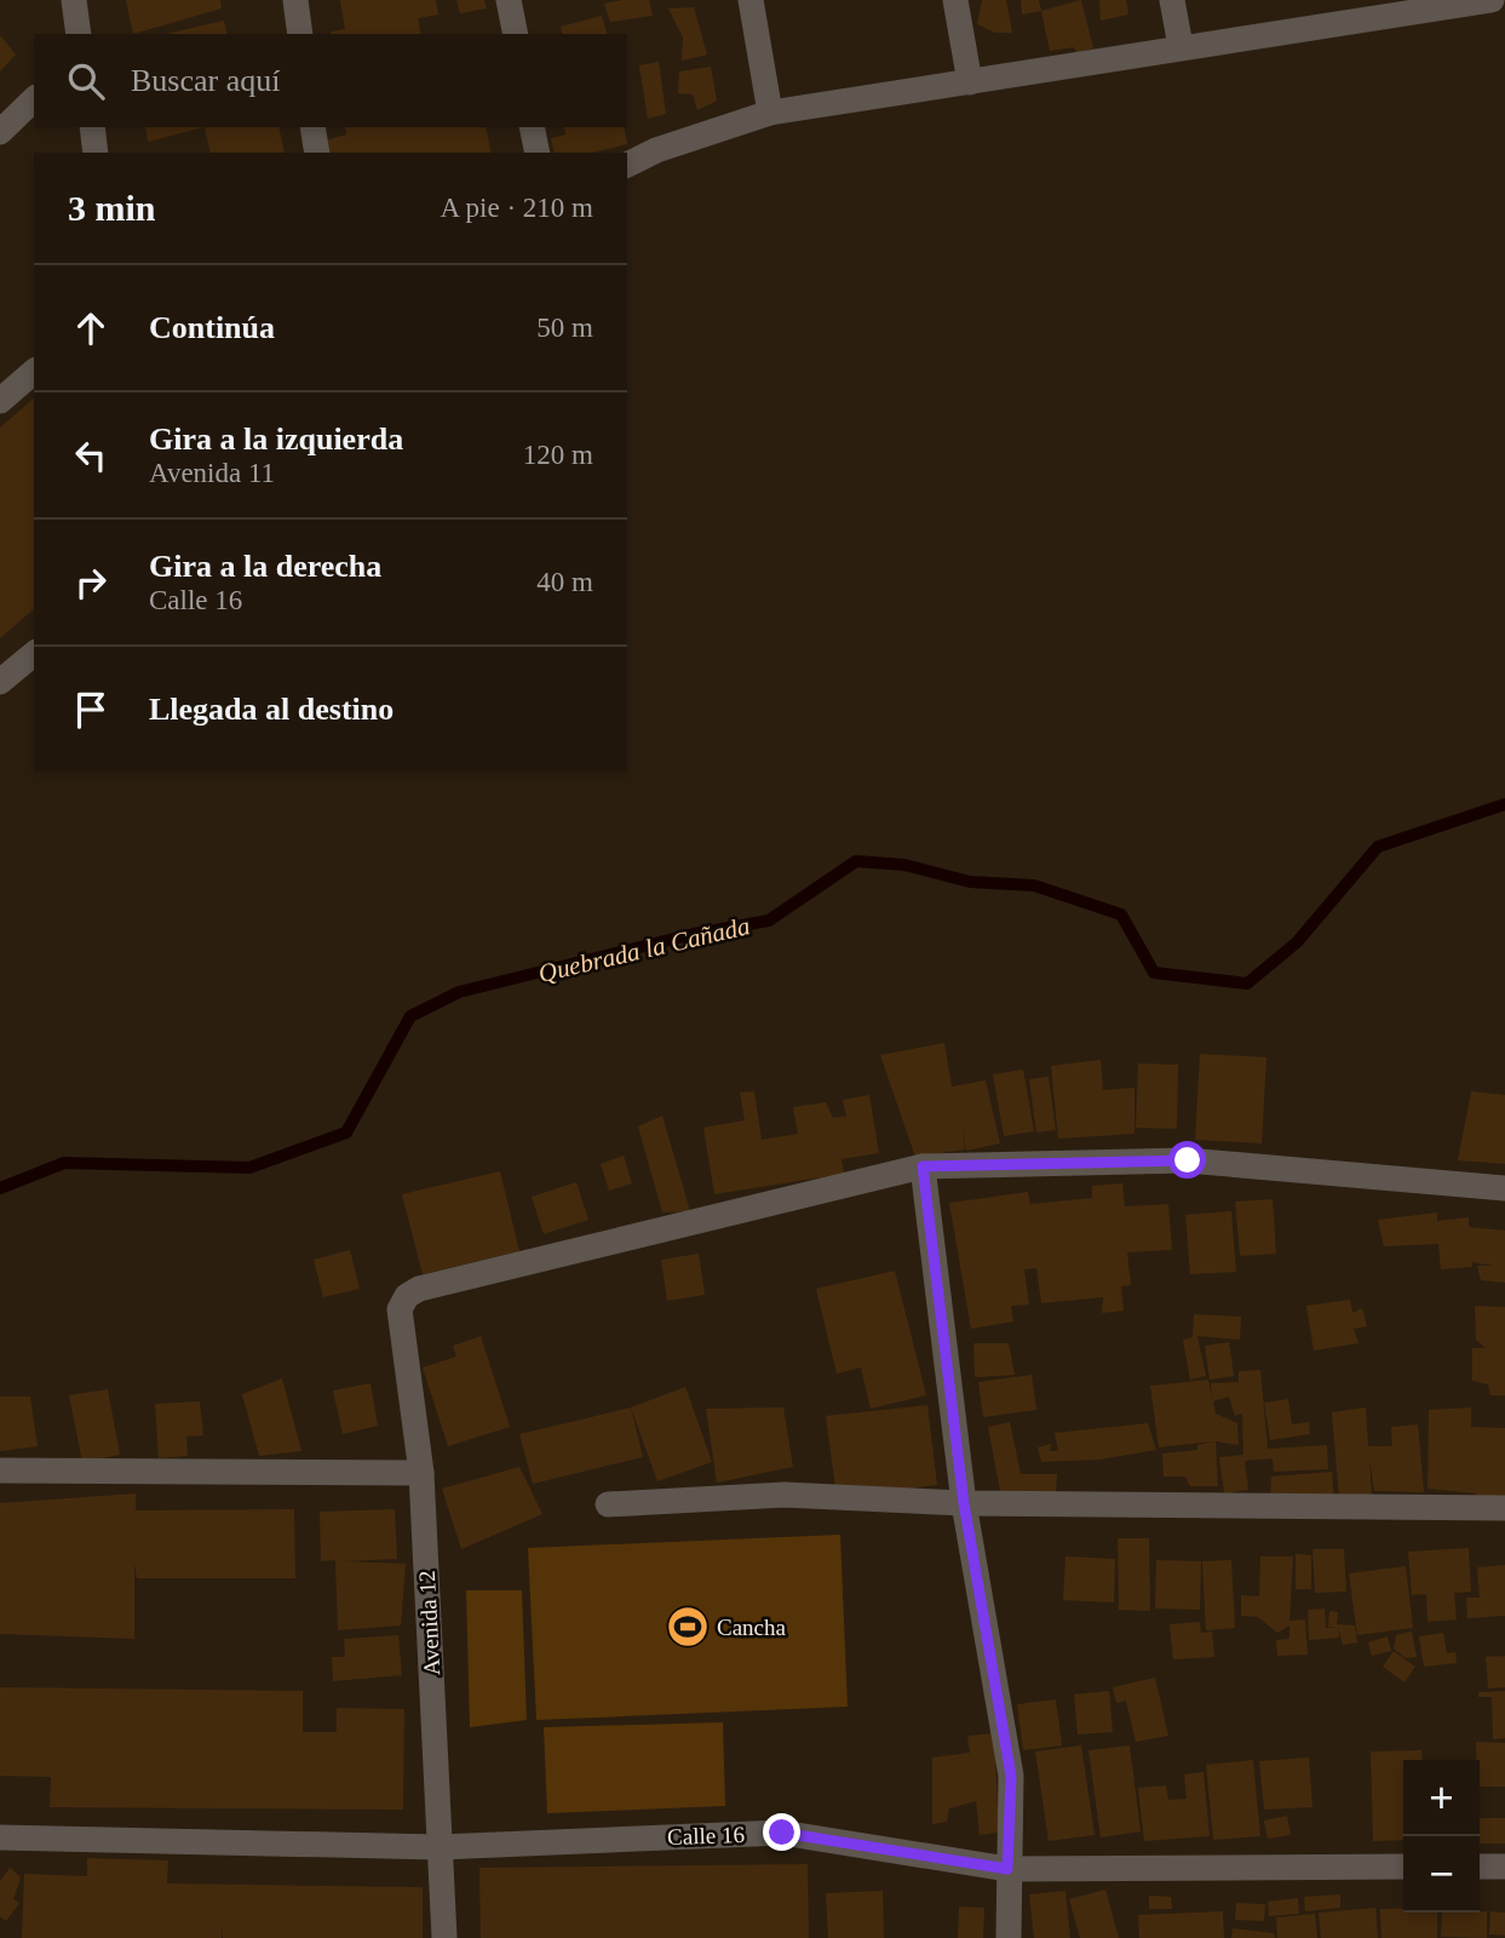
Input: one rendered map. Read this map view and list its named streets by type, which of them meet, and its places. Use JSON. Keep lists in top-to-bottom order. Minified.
{"streets":{"street":["Avenida 12","Calle 16"]},"crossings":[["Avenida 12","Calle 16"]],"water":["Quebrada la Cañada"],"places":{"sports":["Cancha"]},"page":{"search":"Buscar aquí","heading":["3 min","A pie · 210 m"],"list":[["Continúa","50 m"],["Gira a la izquierda","Avenida 11","120 m"],["Gira a la derecha","Calle 16","40 m"],"Llegada al destino"],"map_buttons":["+","−"]}}
